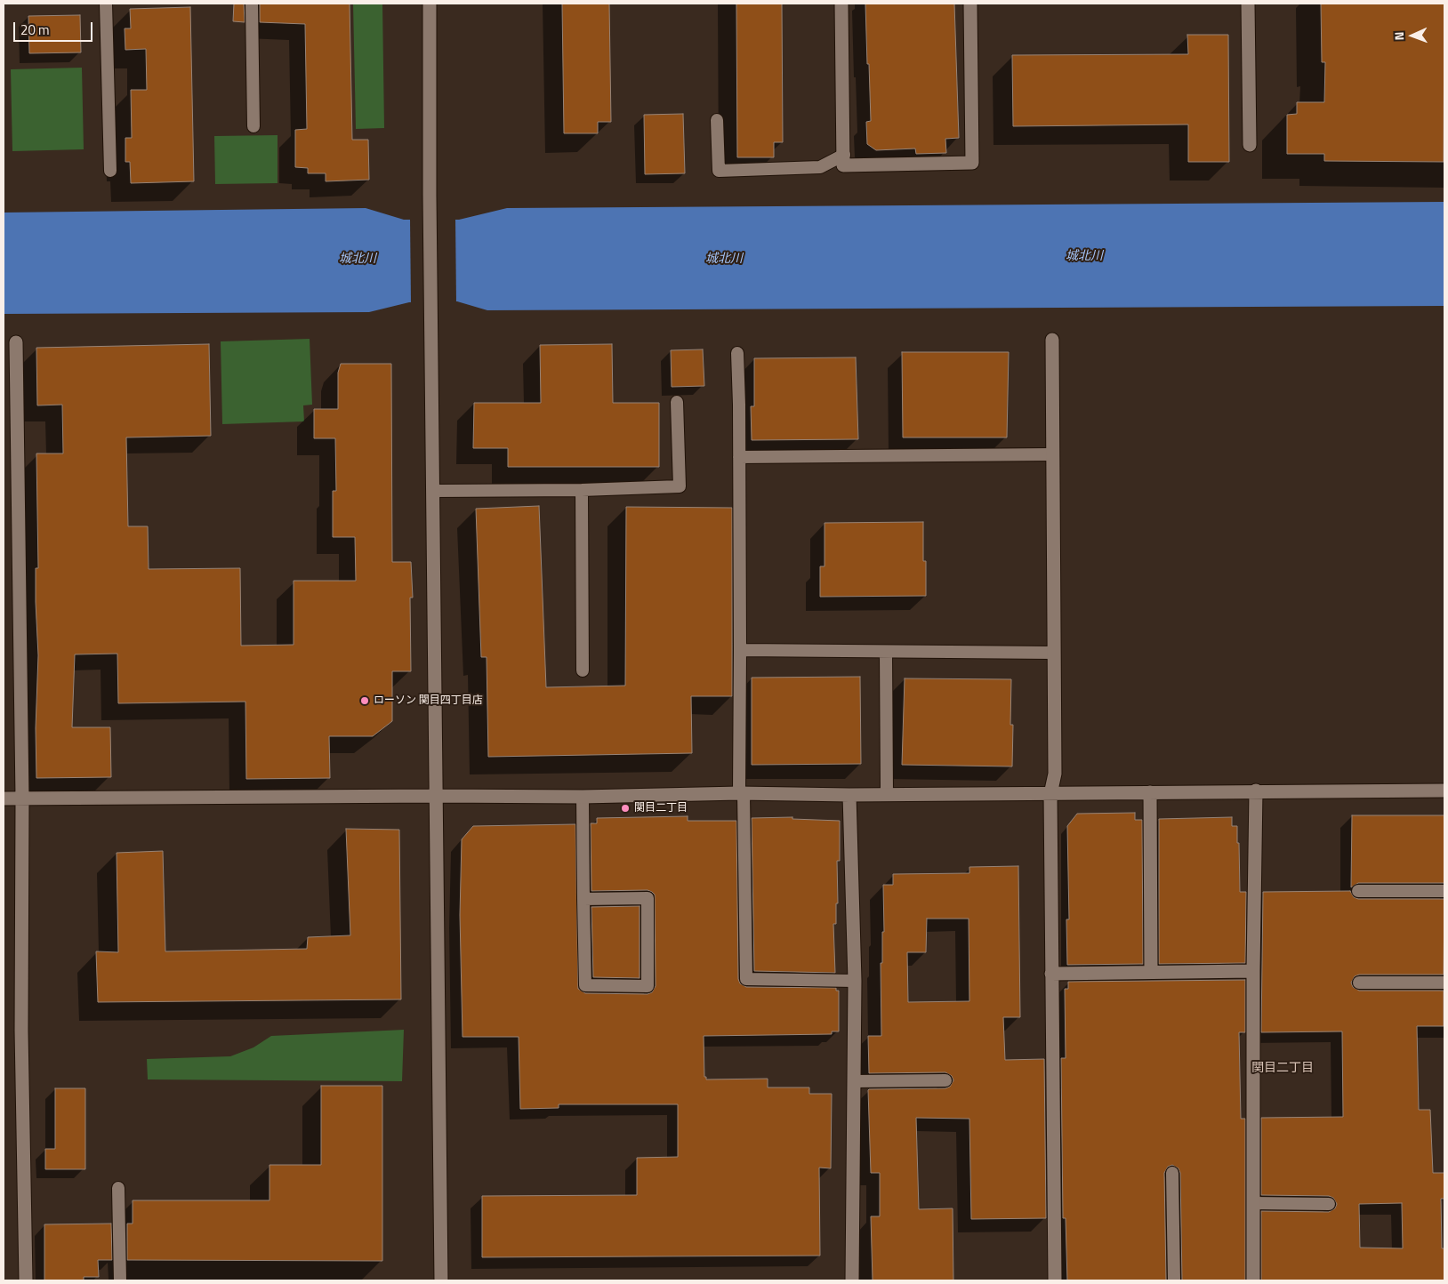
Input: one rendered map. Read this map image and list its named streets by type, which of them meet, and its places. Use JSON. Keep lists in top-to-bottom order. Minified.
{"districts":["関目二丁目"],"water":["城北川"],"places":["ローソン 関目四丁目店","関目二丁目"],"scale_bar":"20 m","north":"left"}
